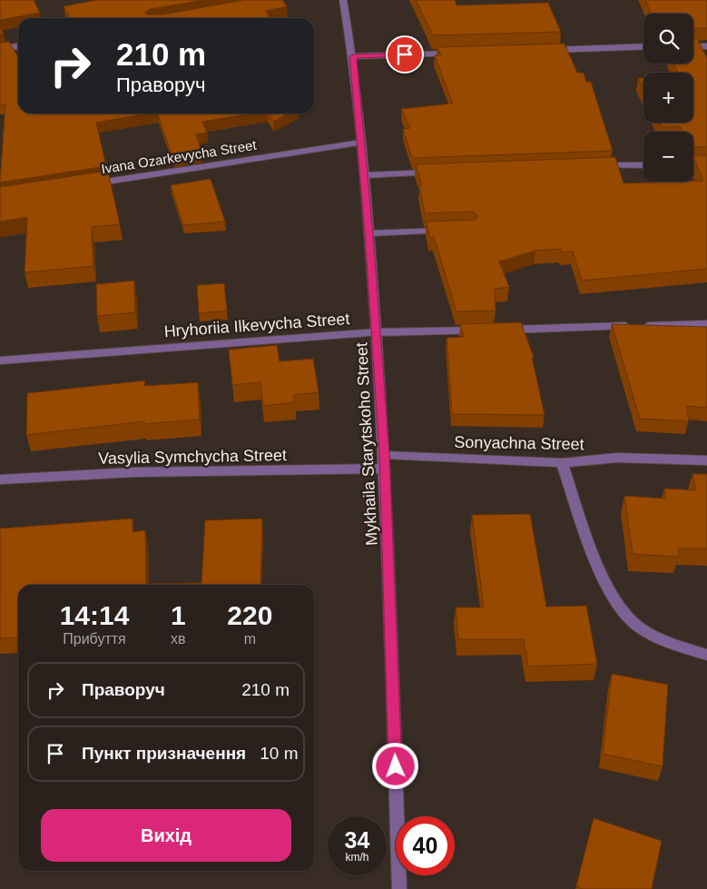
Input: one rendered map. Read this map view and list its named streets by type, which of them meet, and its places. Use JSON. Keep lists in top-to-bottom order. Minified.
{"streets":{"street":["Ivana Ozarkevycha Street","Hryhoriia Ilkevycha Street","Sonyachna Street","Mykhaila Starytskoho Street","Vasylia Symchycha Street"]},"crossings":[["Ivana Ozarkevycha Street","Mykhaila Starytskoho Street"],["Hryhoriia Ilkevycha Street","Mykhaila Starytskoho Street"],["Sonyachna Street","Mykhaila Starytskoho Street"],["Mykhaila Starytskoho Street","Vasylia Symchycha Street"]],"page":{"map_buttons":["+","−"],"turn":["210 m","Праворуч"],"eta":["14:14","Прибуття","1","хв","220","m"],"list":[{"name":"Праворуч","value":"210 m"},{"name":"Пункт призначення","value":"10 m"}],"buttons":"Вихід","speed":"34 km/h","limit":"40"}}
